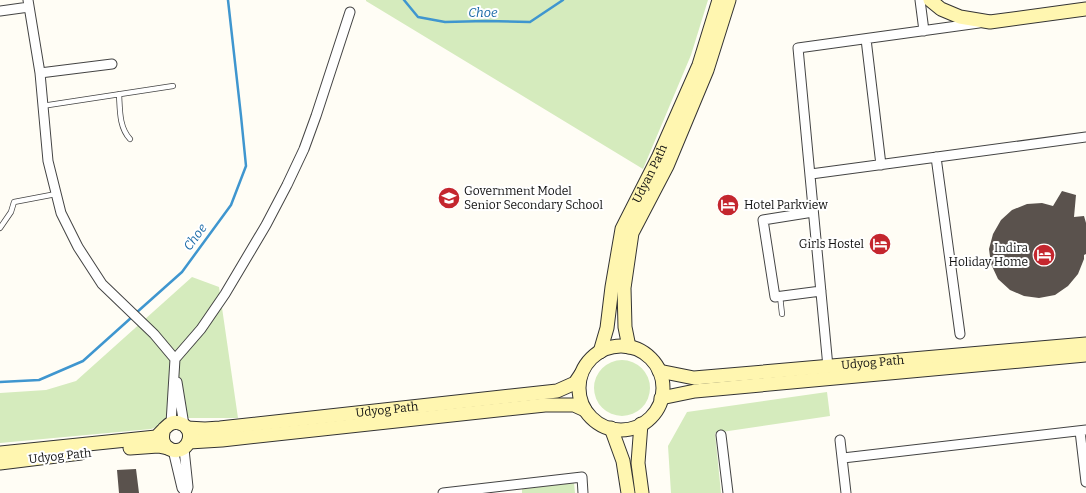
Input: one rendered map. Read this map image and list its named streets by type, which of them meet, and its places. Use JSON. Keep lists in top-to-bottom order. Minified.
{"streets":{"main road":["Udyan Path","Udyog Path"]},"crossings":[["Udyan Path","Udyog Path"]],"water":["Choe"],"places":{"school or university":["Government Model Senior Secondary School"],"hotel":["Hotel Parkview","Girls Hostel","Indira Holiday Home"]}}
